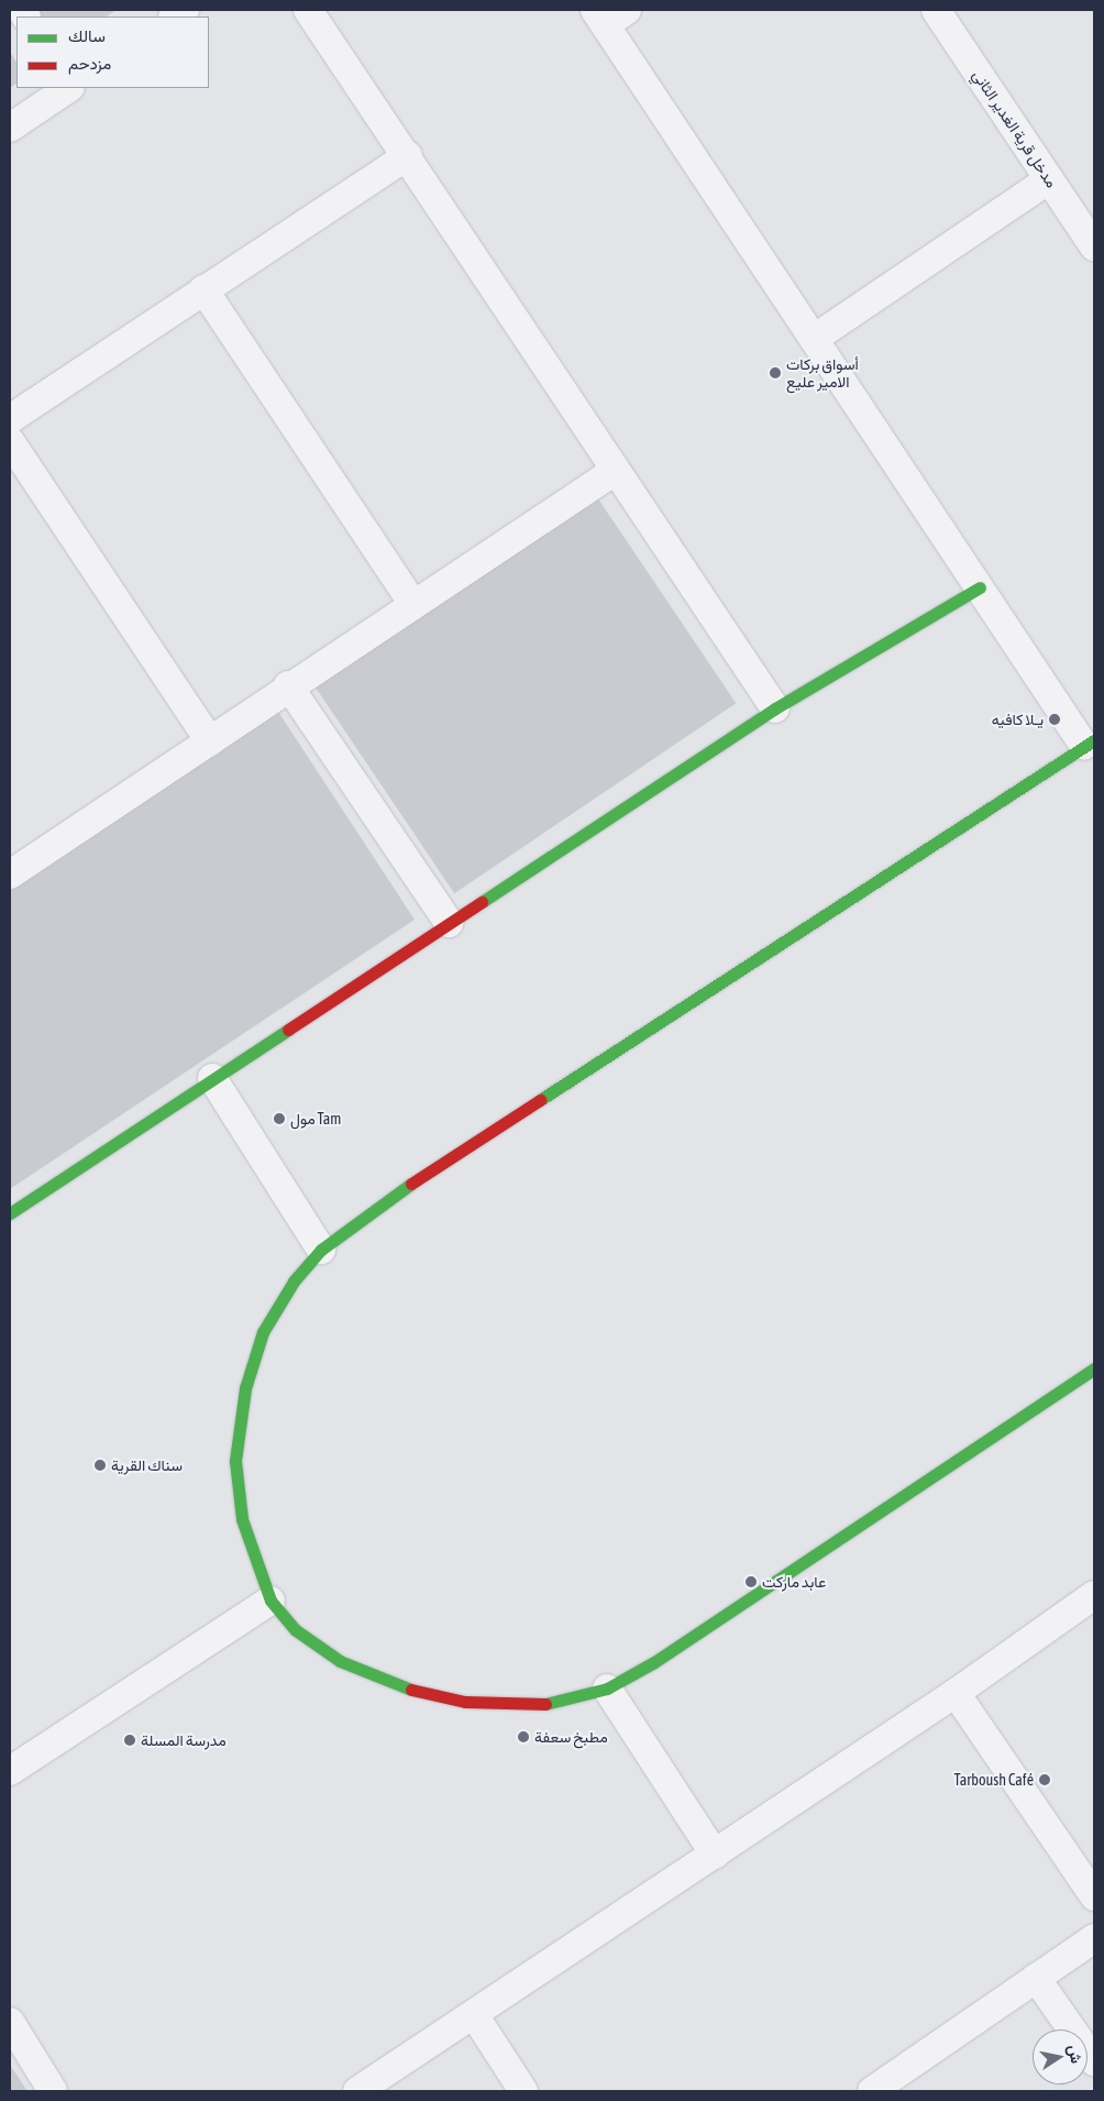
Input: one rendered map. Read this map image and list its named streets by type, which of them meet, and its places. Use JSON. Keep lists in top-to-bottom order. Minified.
{"streets":{"street":["مدخل قرية الغدير الثاني"]},"places":["أسواق بركات الامير عليع","يـلا كافيه","مول Tam","سناك القرية","عابد ماركت","مطبخ سعفة","مدرسة المسلة","Tarboush Café"],"legend":["سالك","مزدحم"],"north":"right"}
